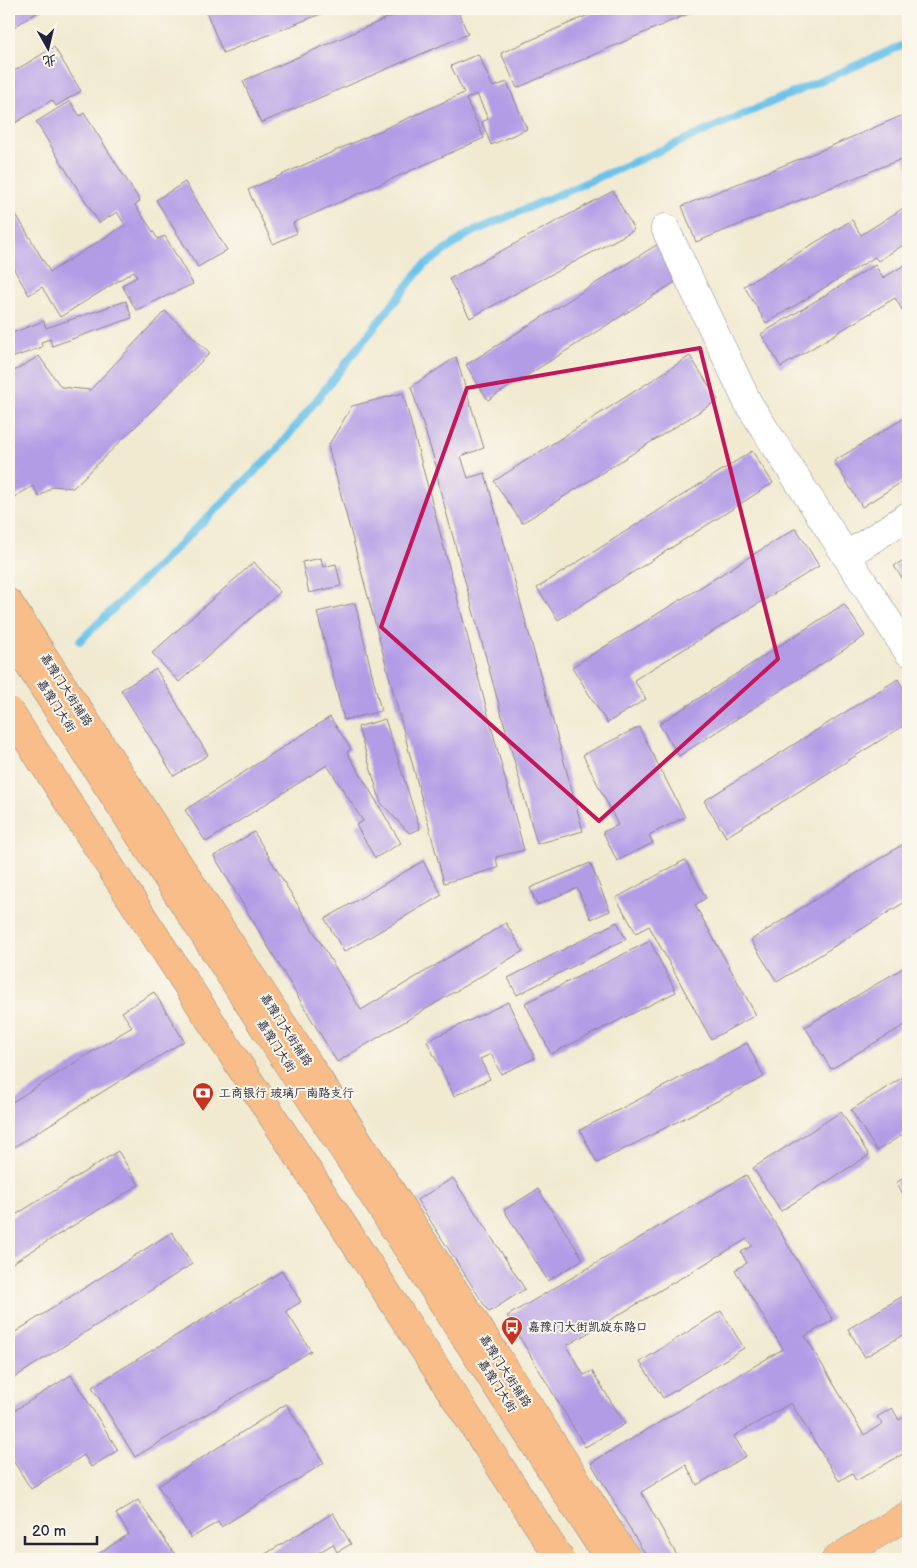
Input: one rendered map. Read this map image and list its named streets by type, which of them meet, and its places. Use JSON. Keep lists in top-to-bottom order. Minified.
{"streets":{"main road":["嘉豫门大街辅路","嘉豫门大街"]},"places":{"bank":["工商银行 玻璃厂南路支行"],"bus stop":["嘉豫门大街凯旋东路口"]},"scale_bar":"20 m","north":"bottom"}
